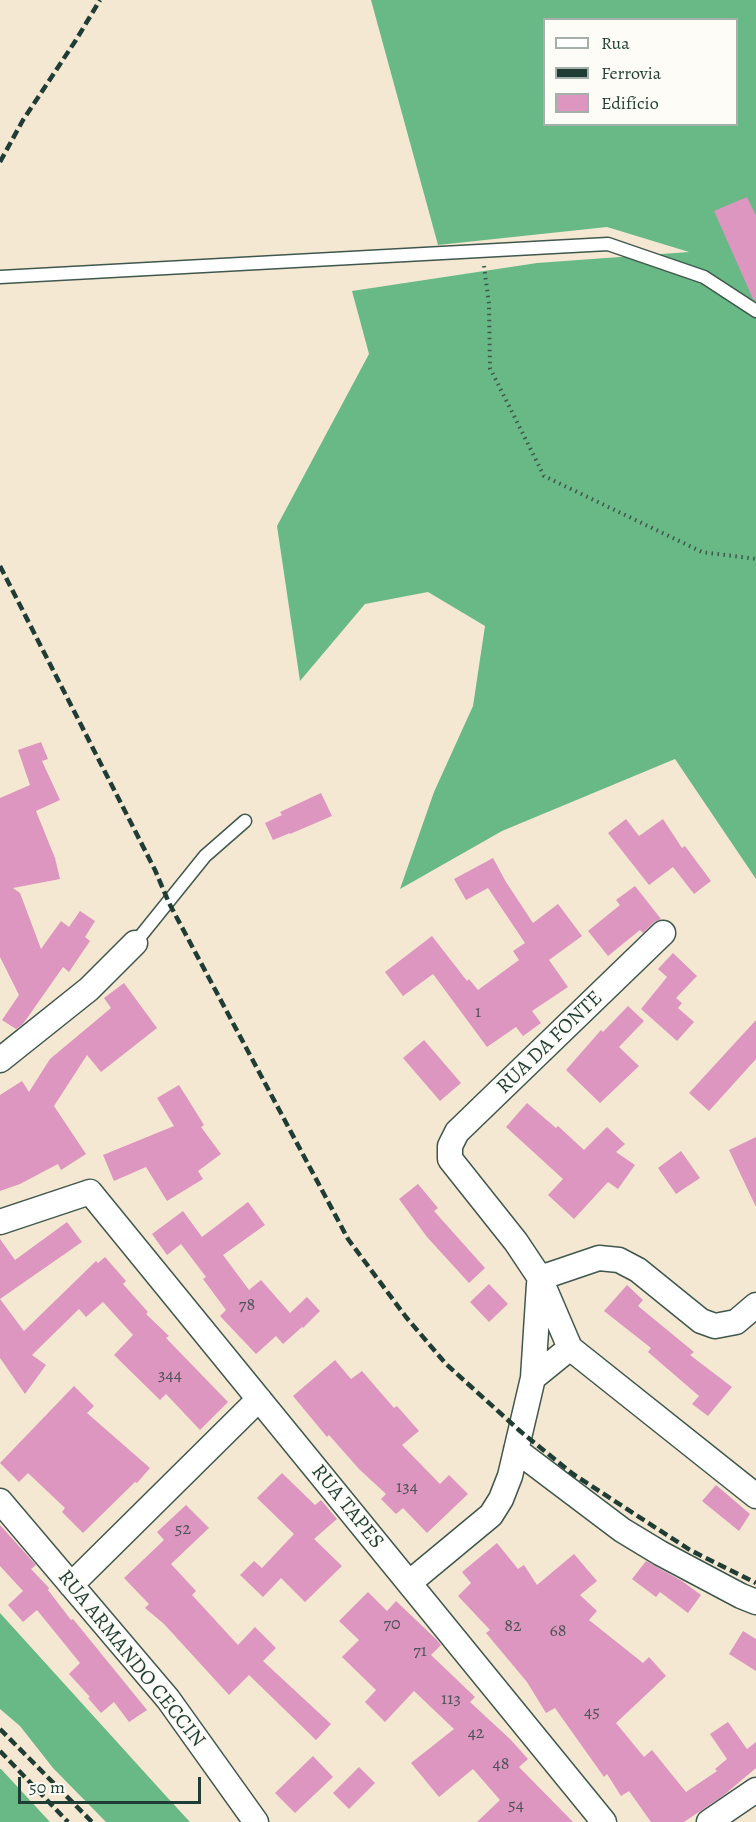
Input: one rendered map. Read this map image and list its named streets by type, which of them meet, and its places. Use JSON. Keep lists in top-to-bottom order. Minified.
{"streets":{"street":["RUA DA FONTE","RUA TAPES","RUA ARMANDO CECCIN"]},"house_numbers":["1","78","344","134","52","70","82","68","71","113","45","42","48","54"],"legend":["Rua","Ferrovia","Edifício"],"scale_bar":"50 m"}
